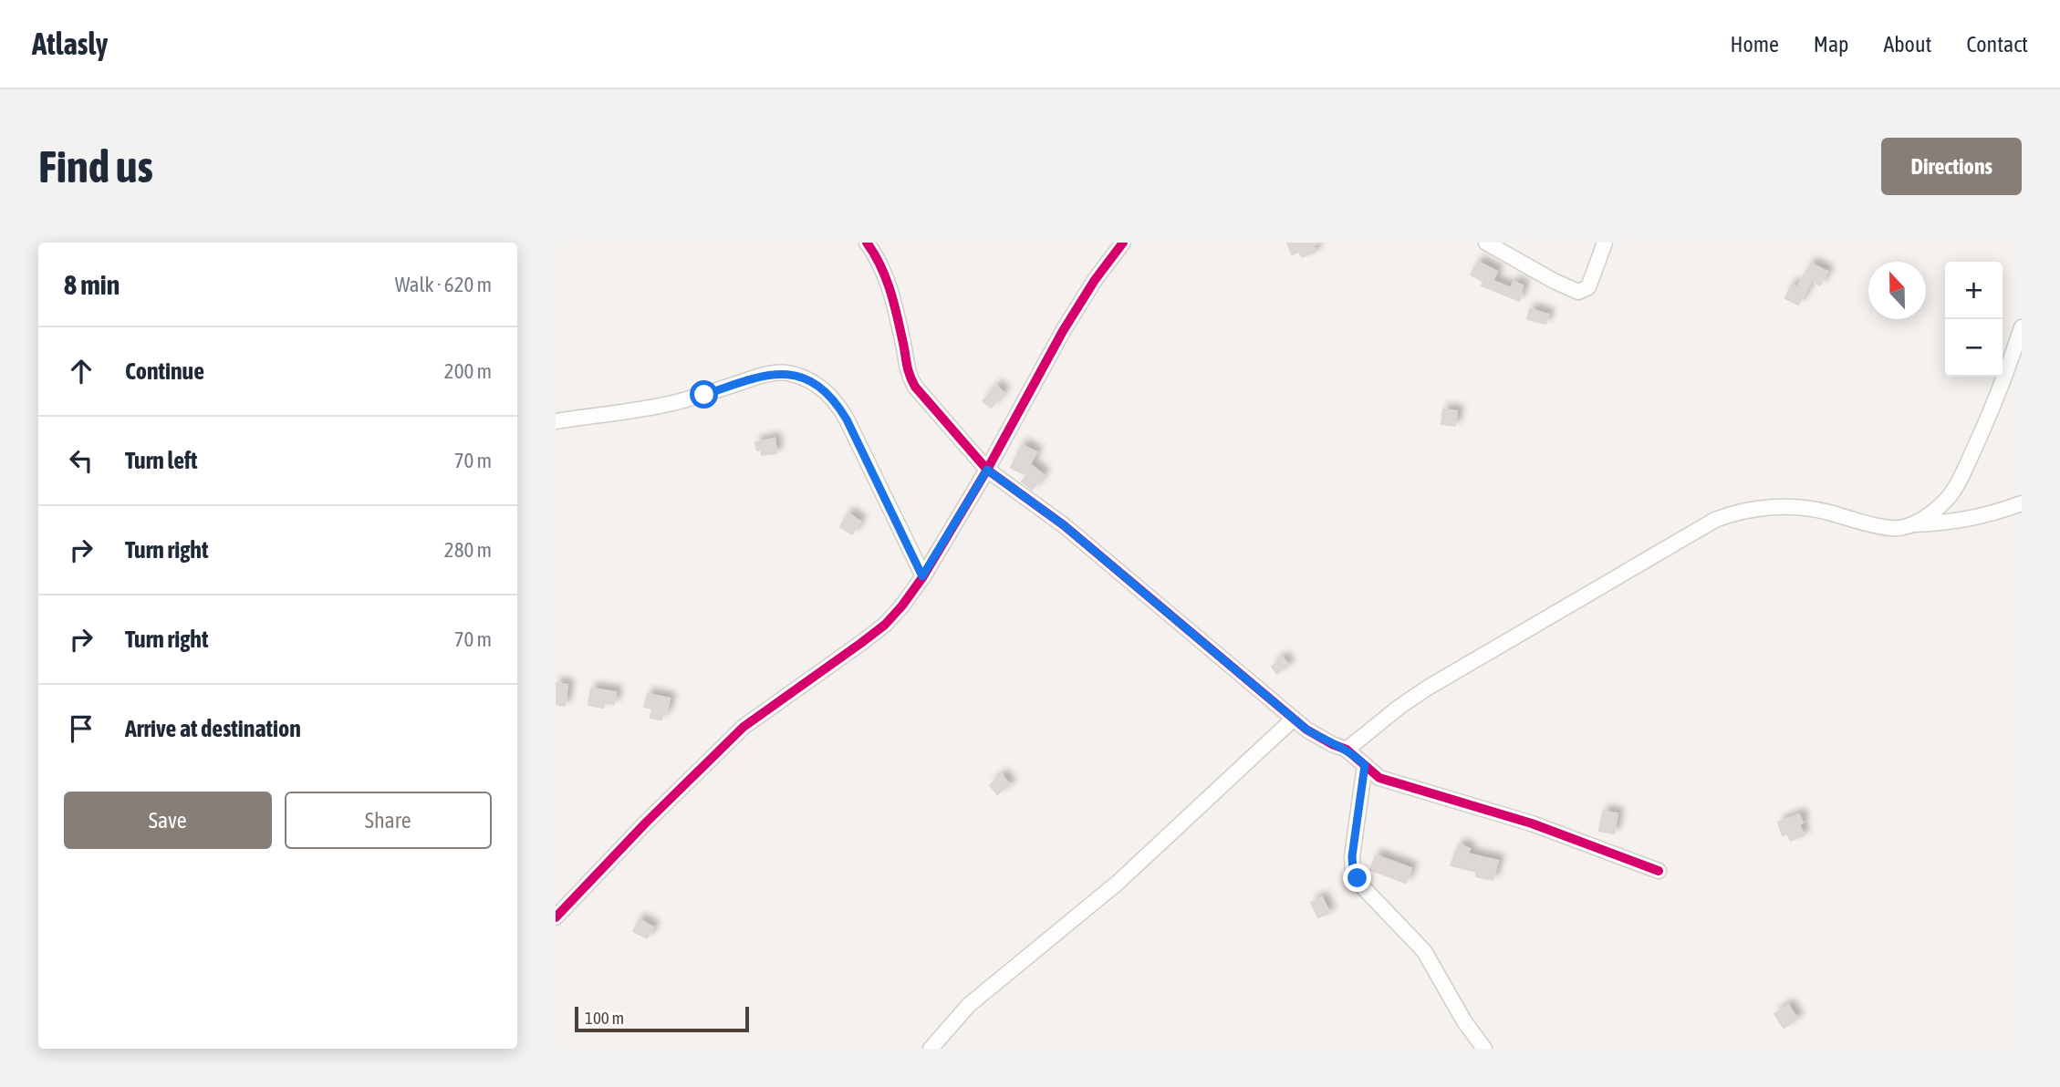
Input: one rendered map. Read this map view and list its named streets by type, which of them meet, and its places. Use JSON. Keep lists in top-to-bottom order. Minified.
{"scale_bar":"100 m","north":"top","page":{"header":"Atlasly","nav":["Home","Map","About","Contact"],"buttons":["Directions",["Save","Share"]],"title":"Find us","heading":["8 min","Walk · 620 m"],"map_buttons":["+","−"],"list":[["Continue","200 m"],["Turn left","70 m"],["Turn right","280 m"],["Turn right","70 m"],"Arrive at destination"],"scale":"100 m"}}
